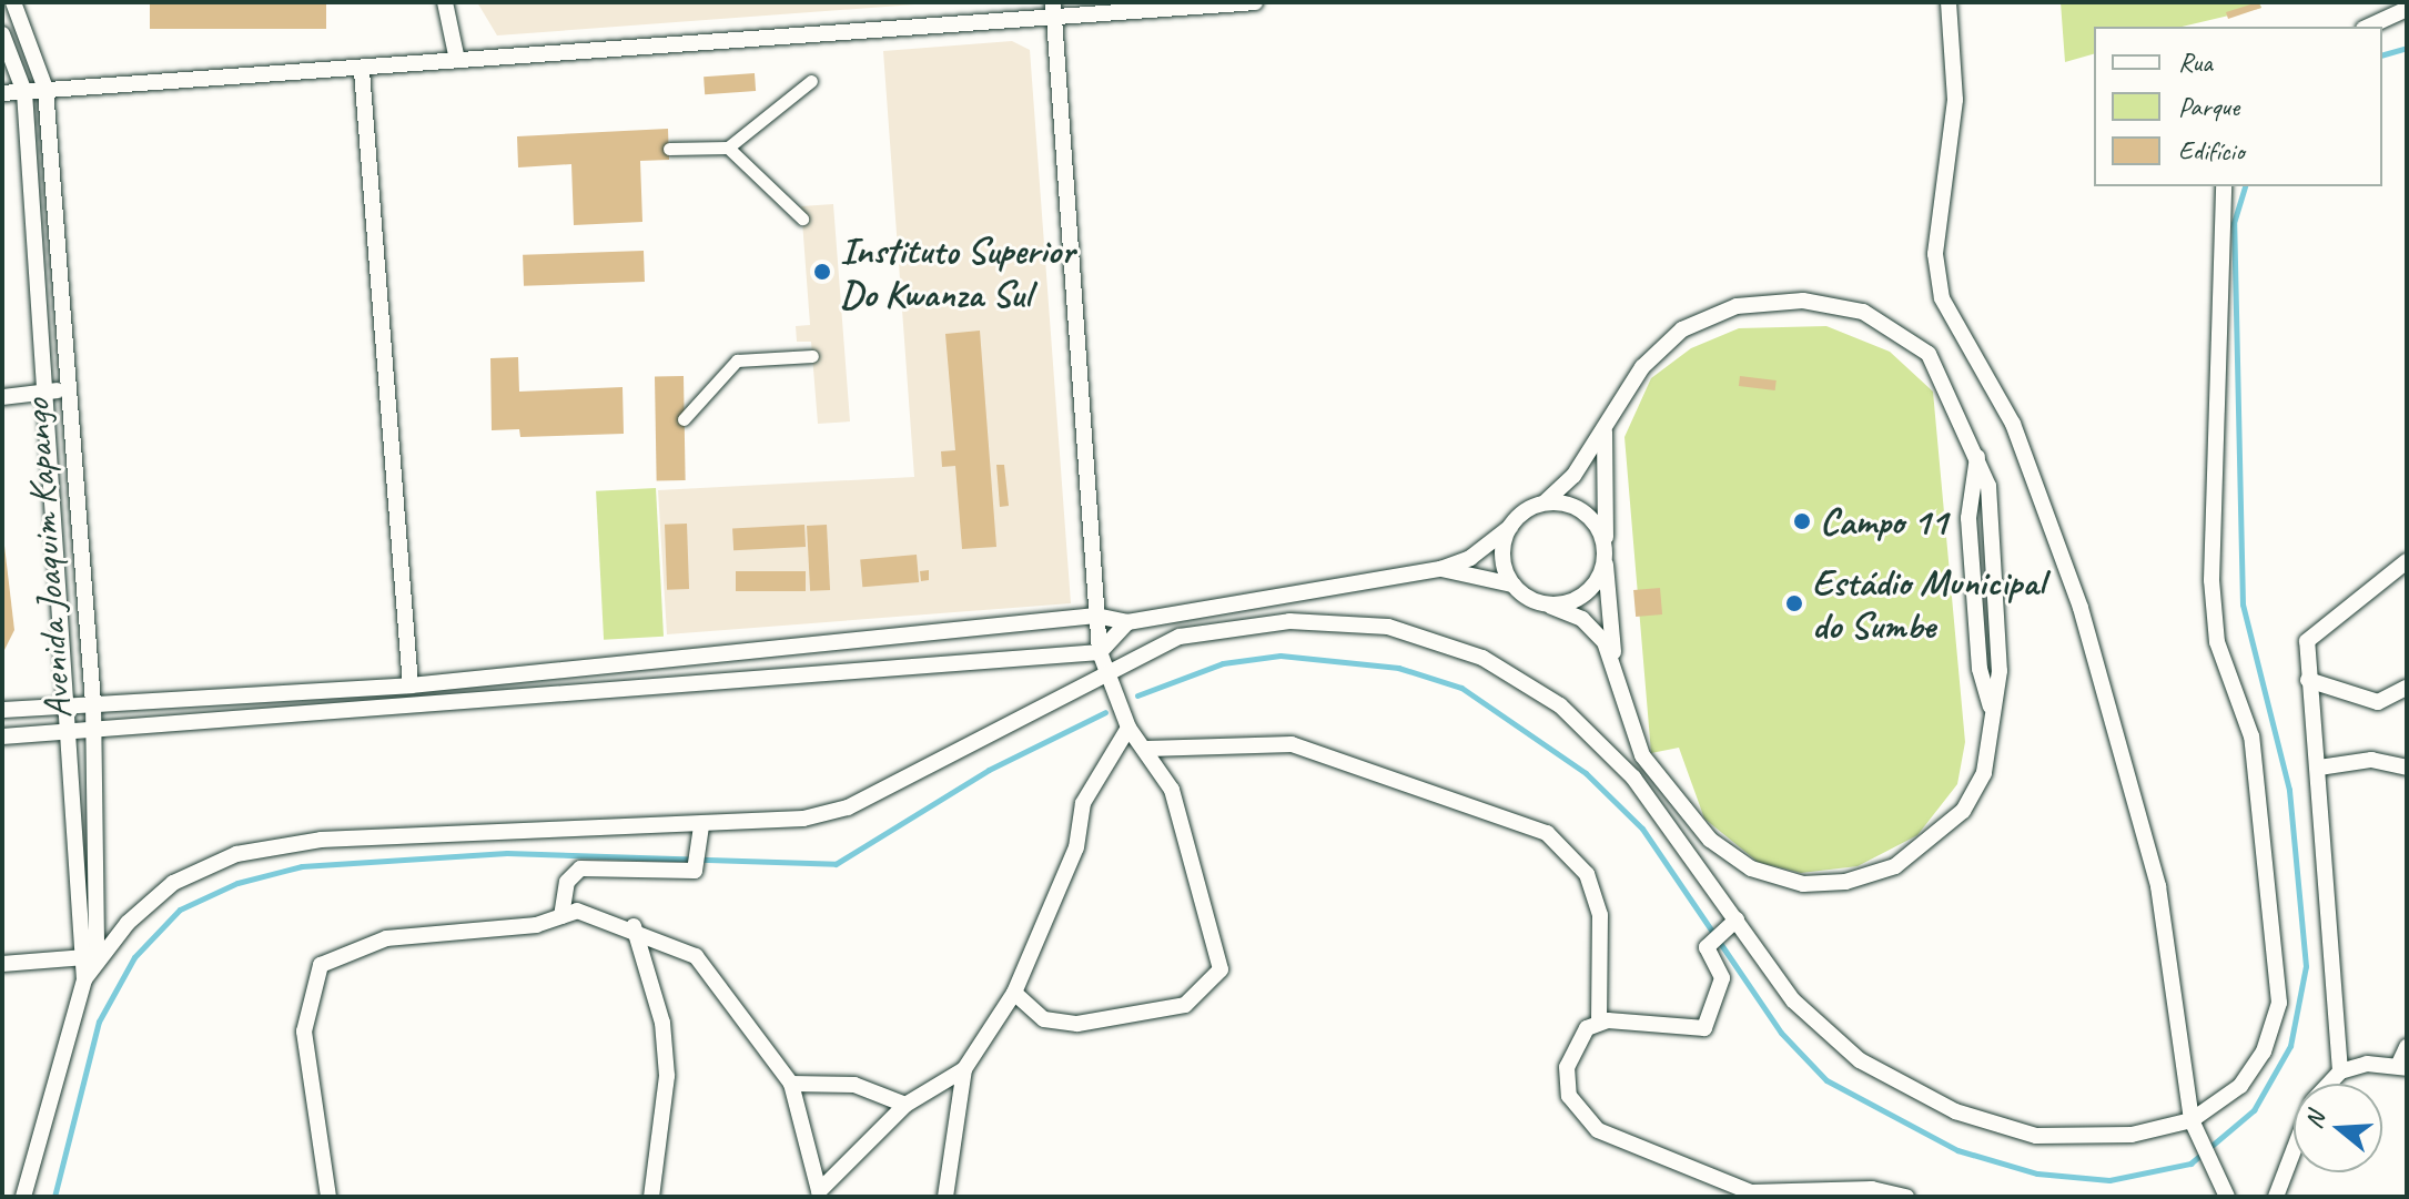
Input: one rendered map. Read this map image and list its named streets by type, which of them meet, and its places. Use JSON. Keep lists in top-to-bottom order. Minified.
{"streets":{"street":["Avenida Joaquim Kapango"]},"places":["Instituto Superior Do Kwanza Sul","Campo 11","Estádio Municipal do Sumbe"],"legend":["Rua","Parque","Edifício"],"north":"left"}
